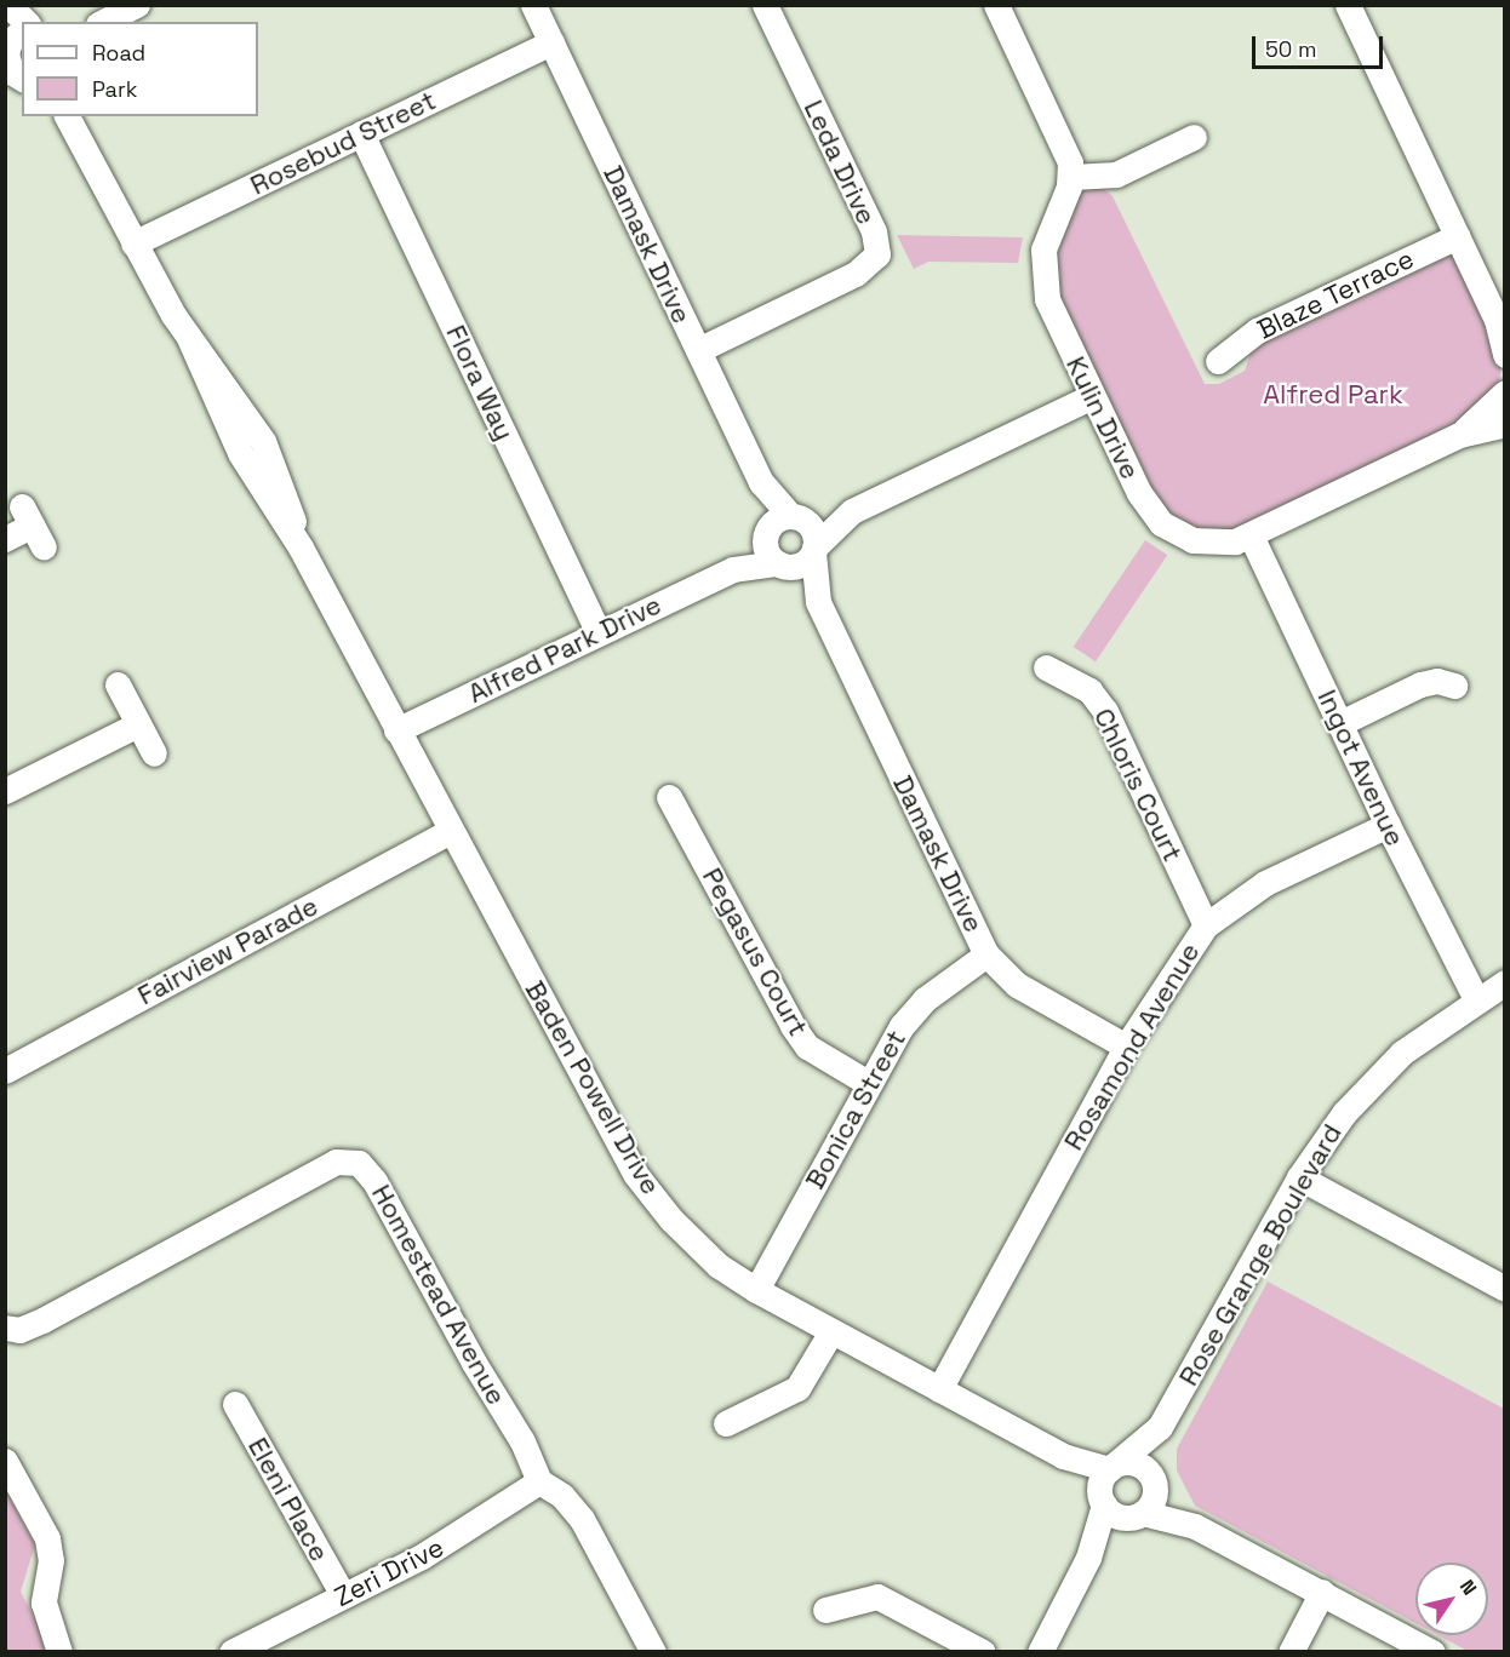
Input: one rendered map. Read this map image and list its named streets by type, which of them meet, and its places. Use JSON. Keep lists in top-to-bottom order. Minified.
{"streets":{"street":["Rosebud Street","Leda Drive","Damask Drive","Blaze Terrace","Flora Way","Kulin Drive","Alfred Park Drive","Ingot Avenue","Chloris Court","Fairview Parade","Pegasus Court","Rosamond Avenue","Baden Powell Drive","Bonica Street","Rose Grange Boulevard","Homestead Avenue","Eleni Place","Zeri Drive"]},"crossings":[["Rosebud Street","Damask Drive"],["Rosebud Street","Flora Way"],["Rosebud Street","Baden Powell Drive"],["Leda Drive","Damask Drive"],["Damask Drive","Alfred Park Drive"],["Damask Drive","Rosamond Avenue"],["Damask Drive","Bonica Street"],["Flora Way","Alfred Park Drive"],["Kulin Drive","Ingot Avenue"],["Alfred Park Drive","Baden Powell Drive"],["Ingot Avenue","Rosamond Avenue"],["Ingot Avenue","Rose Grange Boulevard"],["Chloris Court","Rosamond Avenue"],["Fairview Parade","Baden Powell Drive"],["Pegasus Court","Bonica Street"],["Rosamond Avenue","Baden Powell Drive"],["Baden Powell Drive","Bonica Street"],["Baden Powell Drive","Rose Grange Boulevard"],["Homestead Avenue","Zeri Drive"],["Eleni Place","Zeri Drive"]],"parks":["Alfred Park"],"legend":["Road","Park"],"scale_bar":"50 m","north":"top right"}
